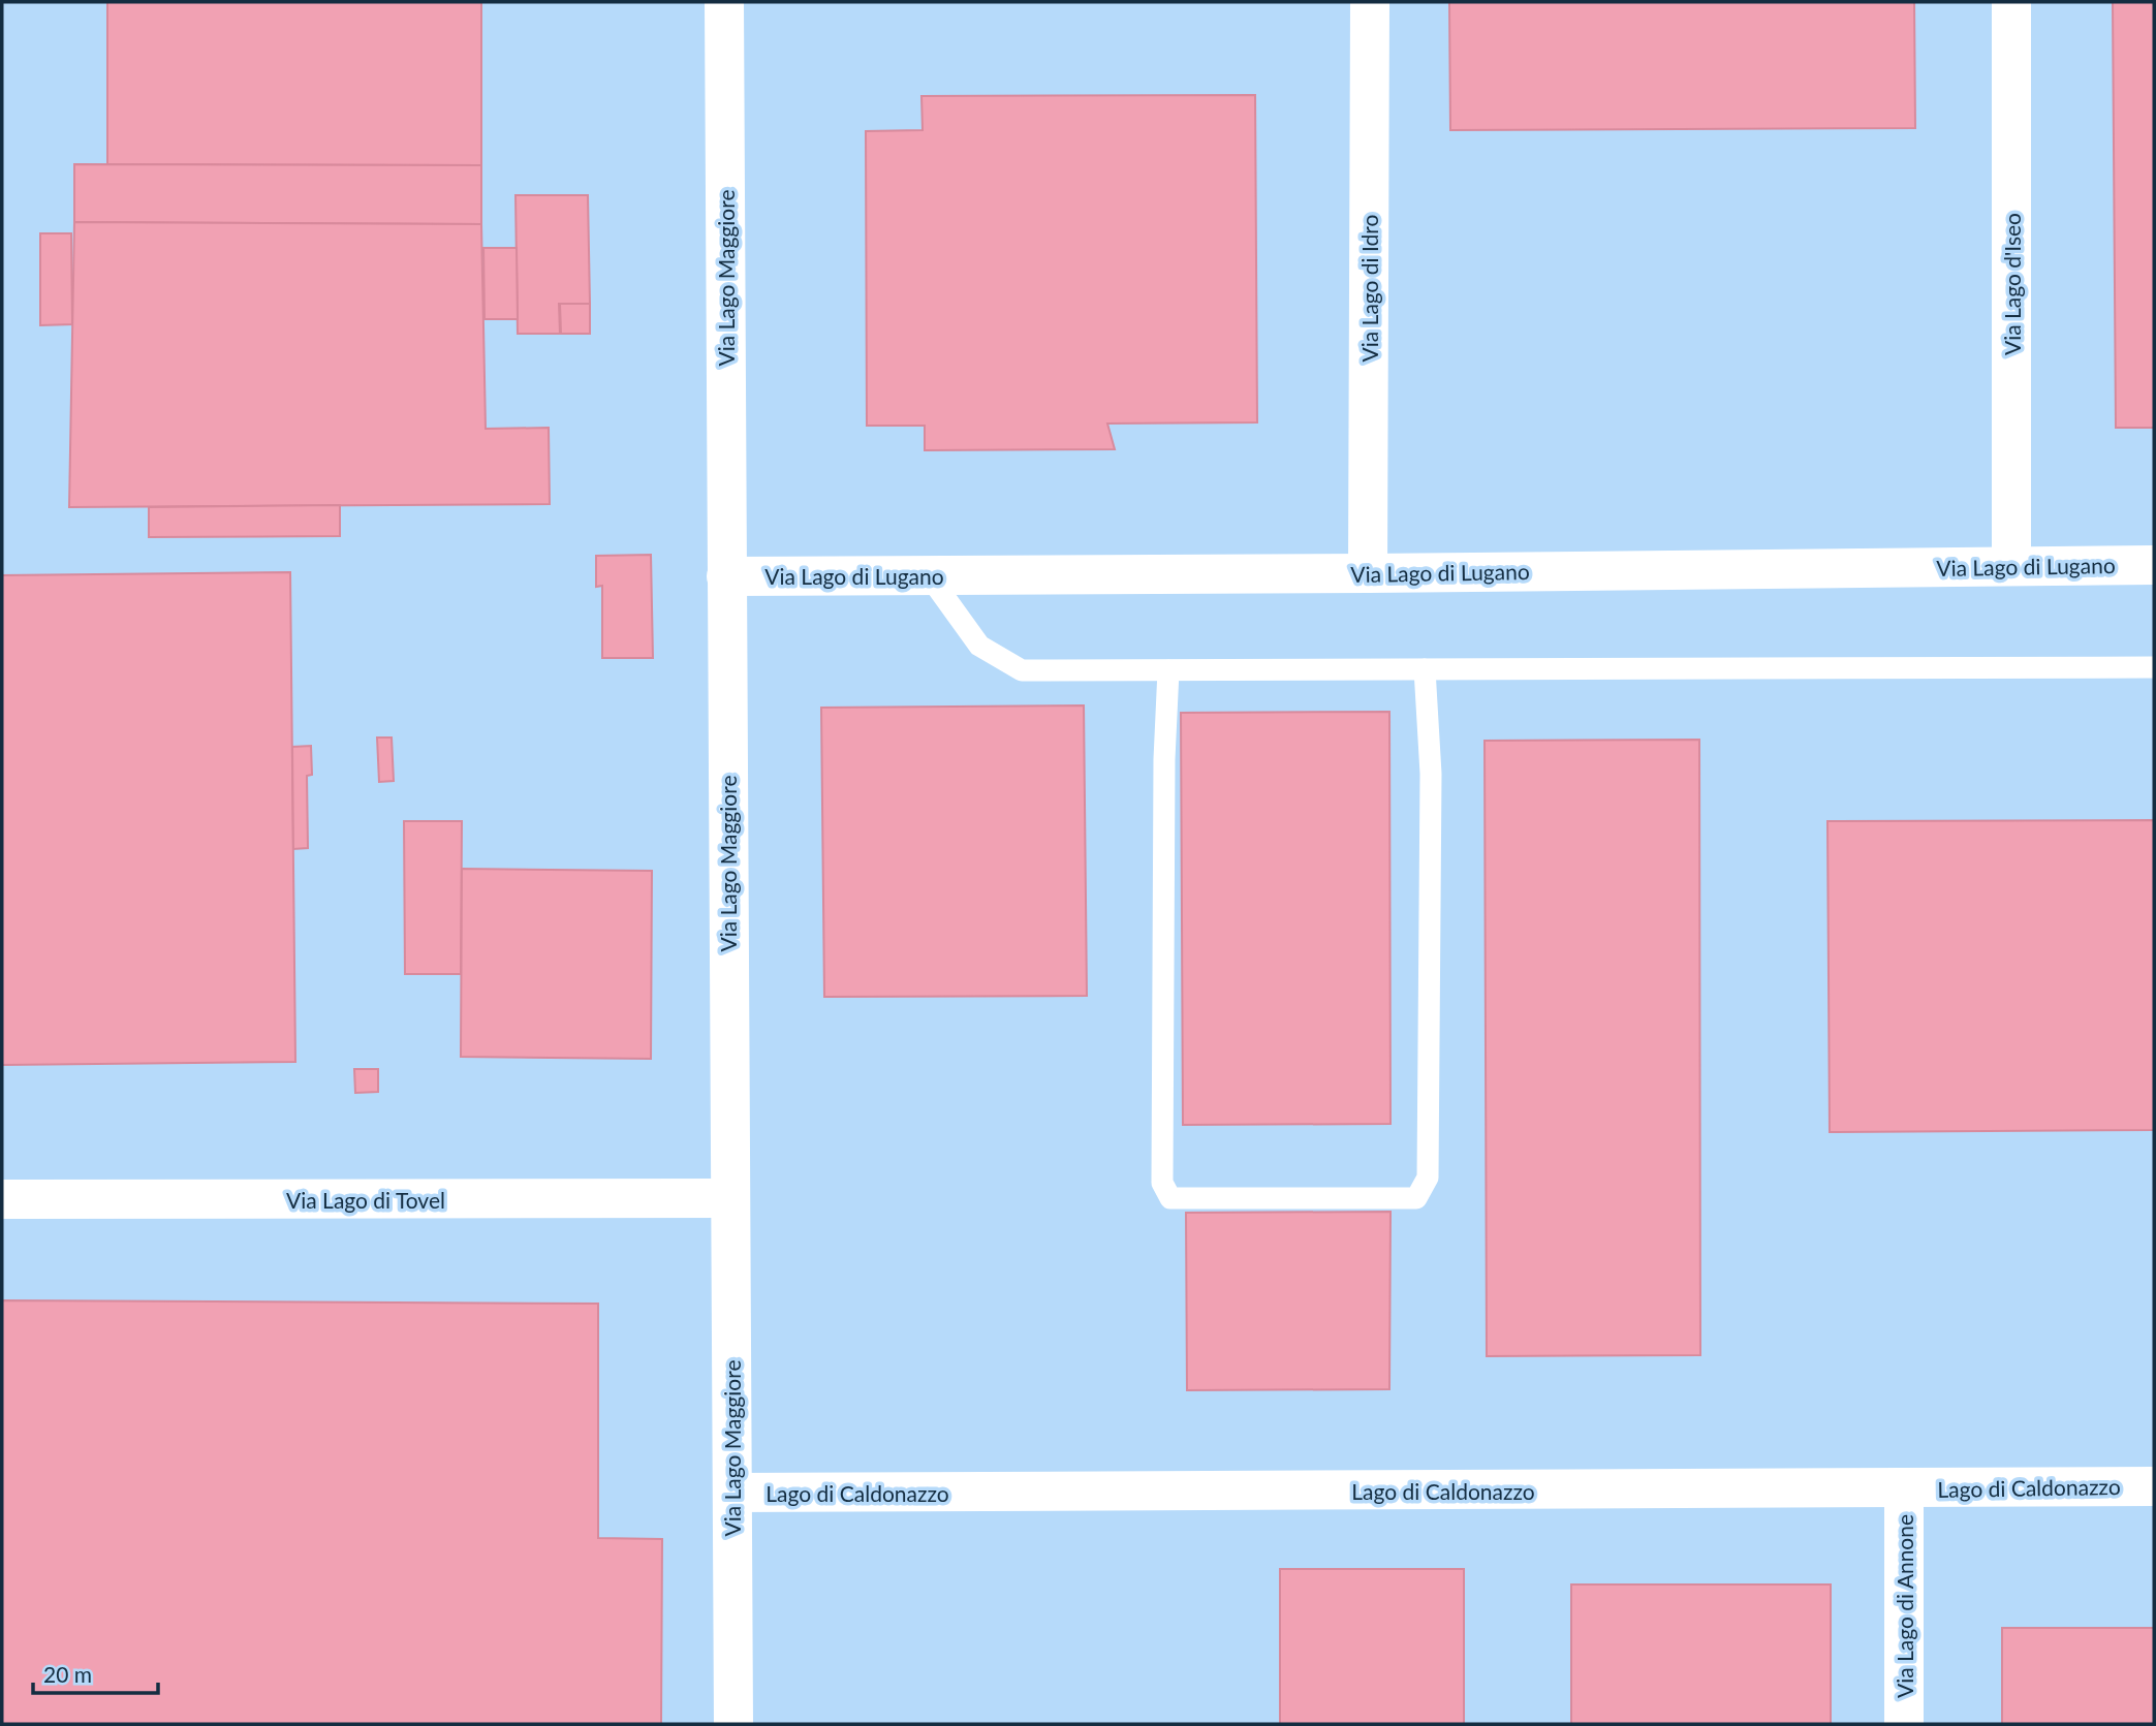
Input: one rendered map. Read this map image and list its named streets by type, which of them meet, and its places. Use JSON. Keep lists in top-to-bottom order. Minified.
{"streets":{"street":["Via Lago Maggiore","Via Lago d'Iseo","Via Lago di Idro","Via Lago di Lugano","Via Lago di Tovel","Lago di Caldonazzo","Via Lago di Annone"]},"crossings":[["Via Lago Maggiore","Via Lago di Lugano"],["Via Lago Maggiore","Via Lago di Tovel"],["Via Lago Maggiore","Lago di Caldonazzo"],["Via Lago d'Iseo","Via Lago di Lugano"],["Via Lago di Idro","Via Lago di Lugano"],["Lago di Caldonazzo","Via Lago di Annone"]],"scale_bar":"20 m"}
